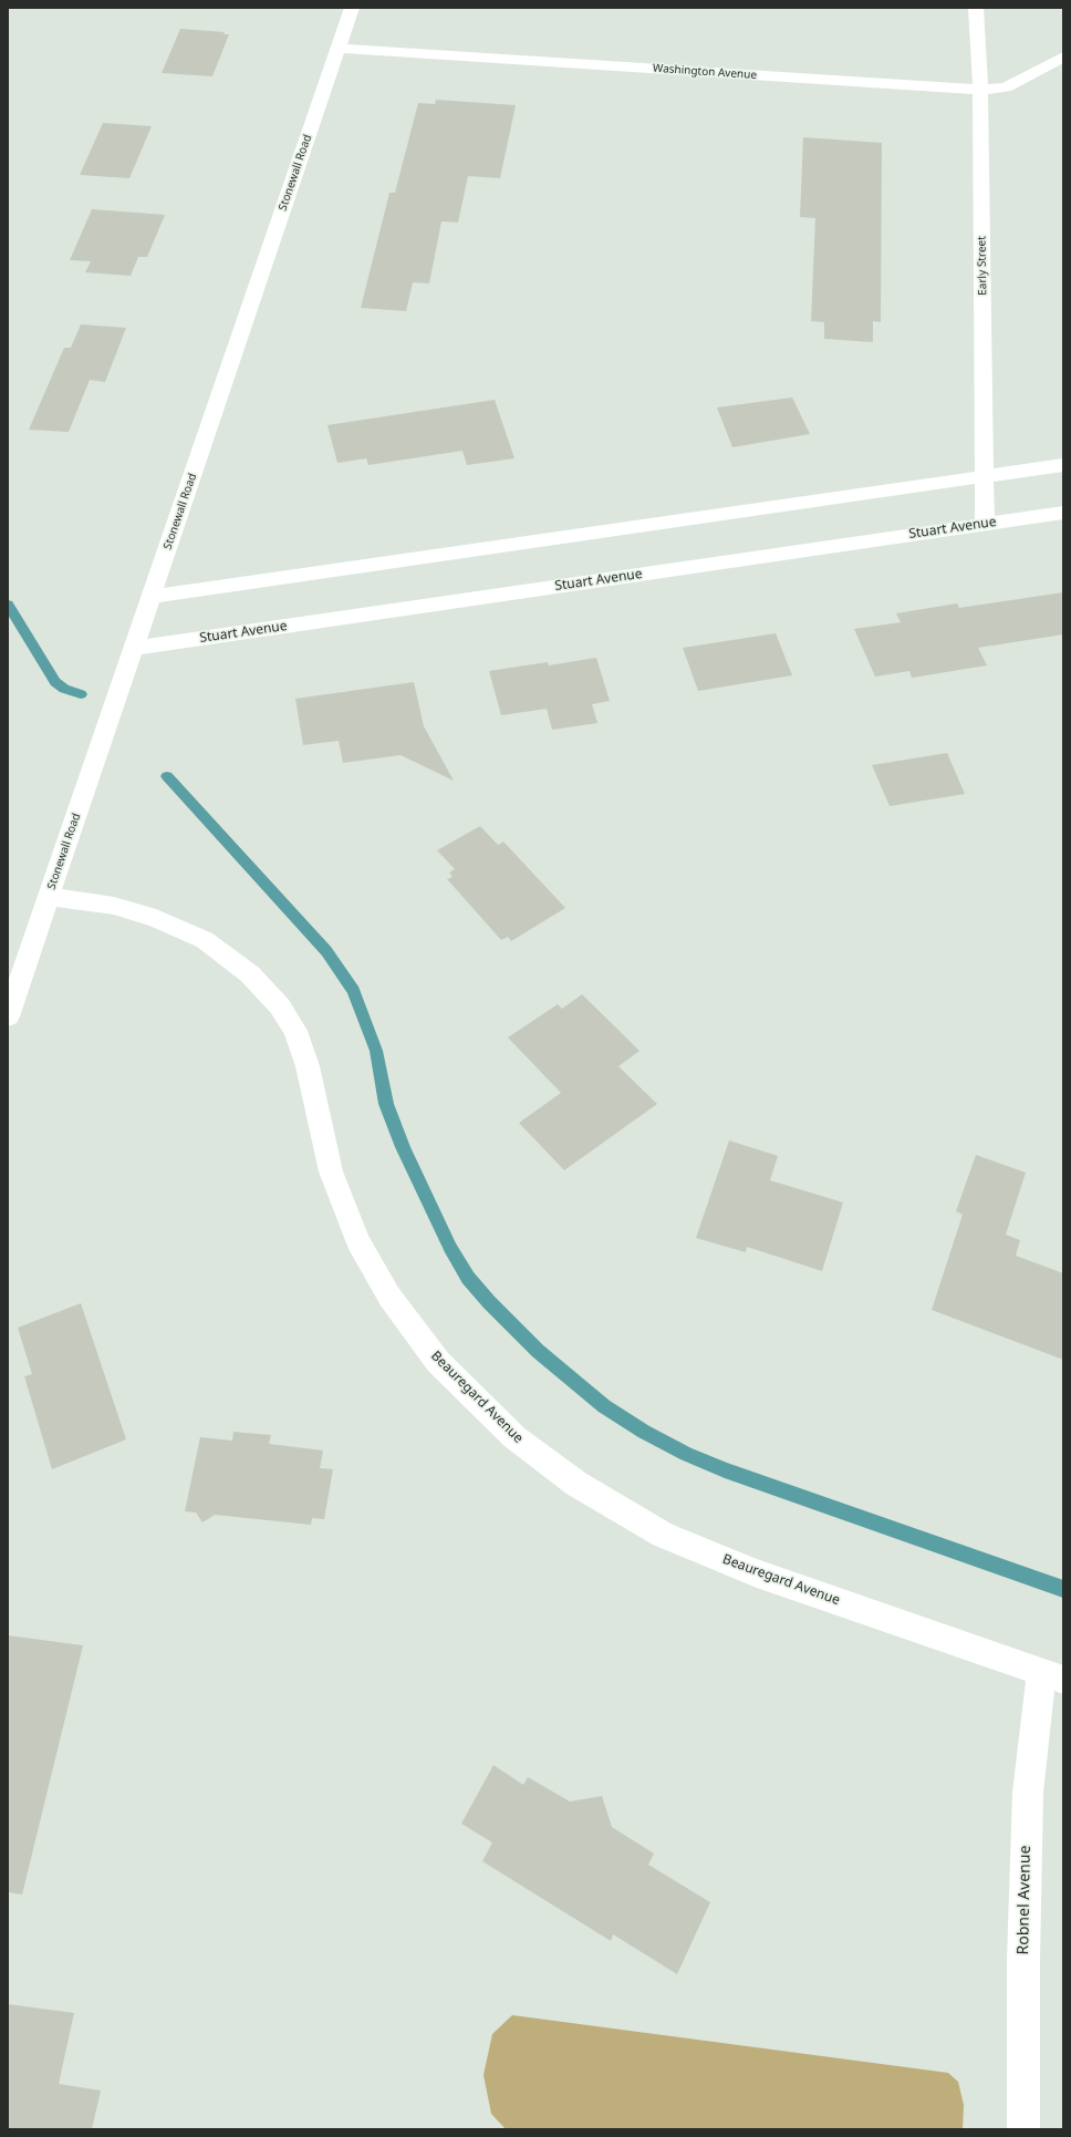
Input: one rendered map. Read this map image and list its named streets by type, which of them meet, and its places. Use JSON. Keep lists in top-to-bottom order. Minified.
{"streets":{"street":["Washington Avenue","Stonewall Road","Early Street","Stuart Avenue","Beauregard Avenue","Robnel Avenue"]},"crossings":[["Washington Avenue","Stonewall Road"],["Washington Avenue","Early Street"],["Stonewall Road","Stuart Avenue"],["Stonewall Road","Beauregard Avenue"],["Early Street","Stuart Avenue"],["Beauregard Avenue","Robnel Avenue"]]}
